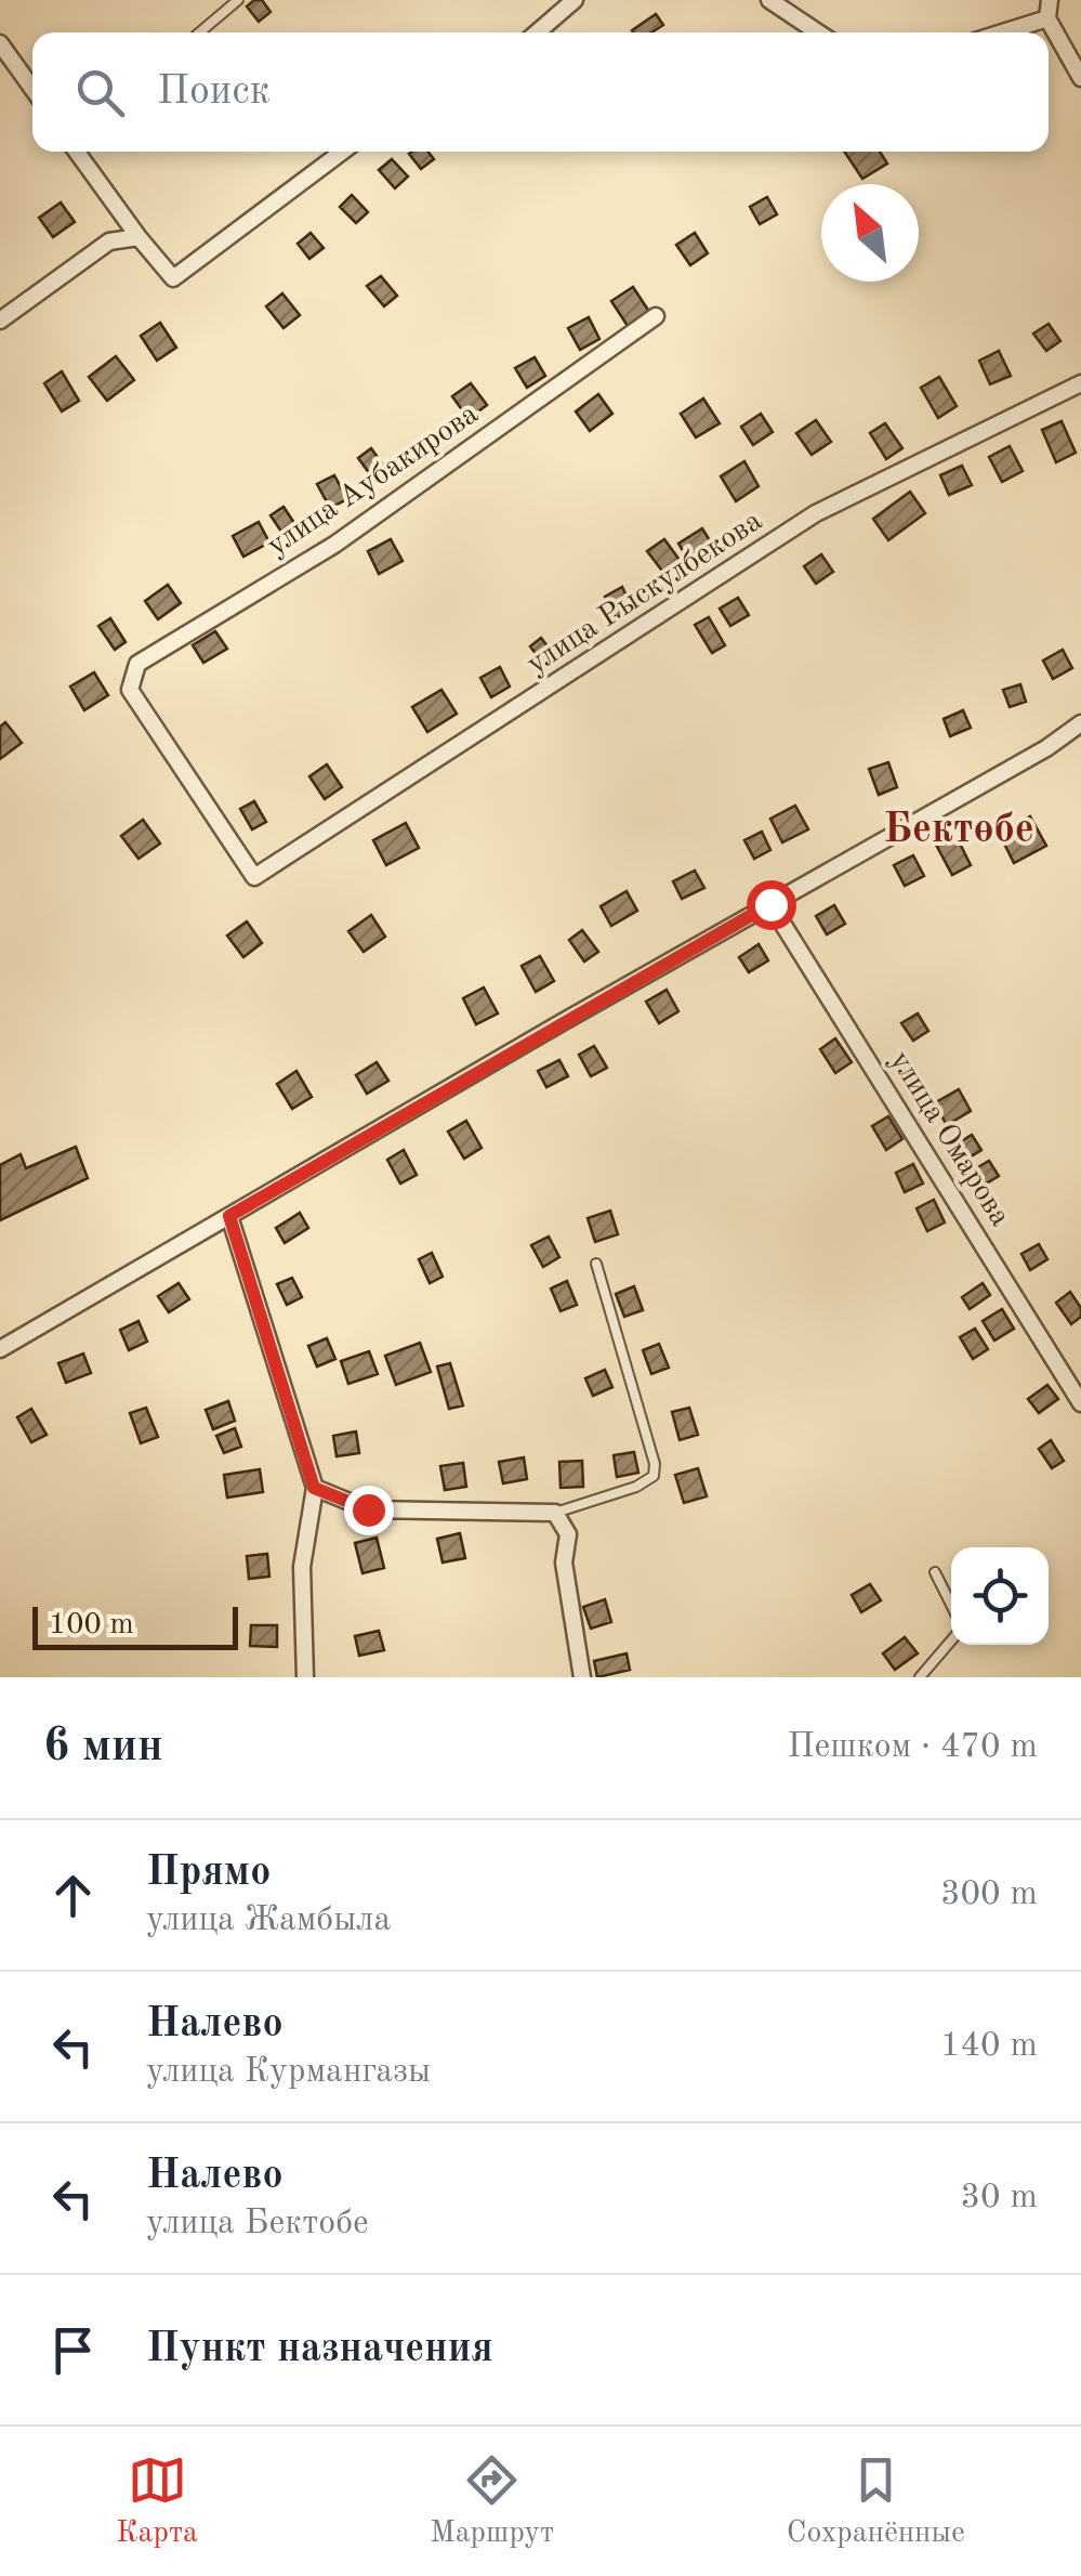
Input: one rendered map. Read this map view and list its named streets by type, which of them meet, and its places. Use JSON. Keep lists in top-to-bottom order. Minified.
{"streets":{"street":["улица Аубакирова","улица Рыскулбекова","улица Омарова"]},"crossings":[["улица Аубакирова","улица Рыскулбекова"]],"districts":["Бектөбе"],"scale_bar":"100 m","north":"top left","page":{"search":"Поиск","scale":"100 m","heading":["6 мин","Пешком · 470 m"],"list":[["Прямо","улица Жамбыла","300 m"],["Налево","улица Курмангазы","140 m"],["Налево","улица Бектобе","30 m"],"Пункт назначения"],"nav":["Карта","Маршрут","Сохранённые"]}}
